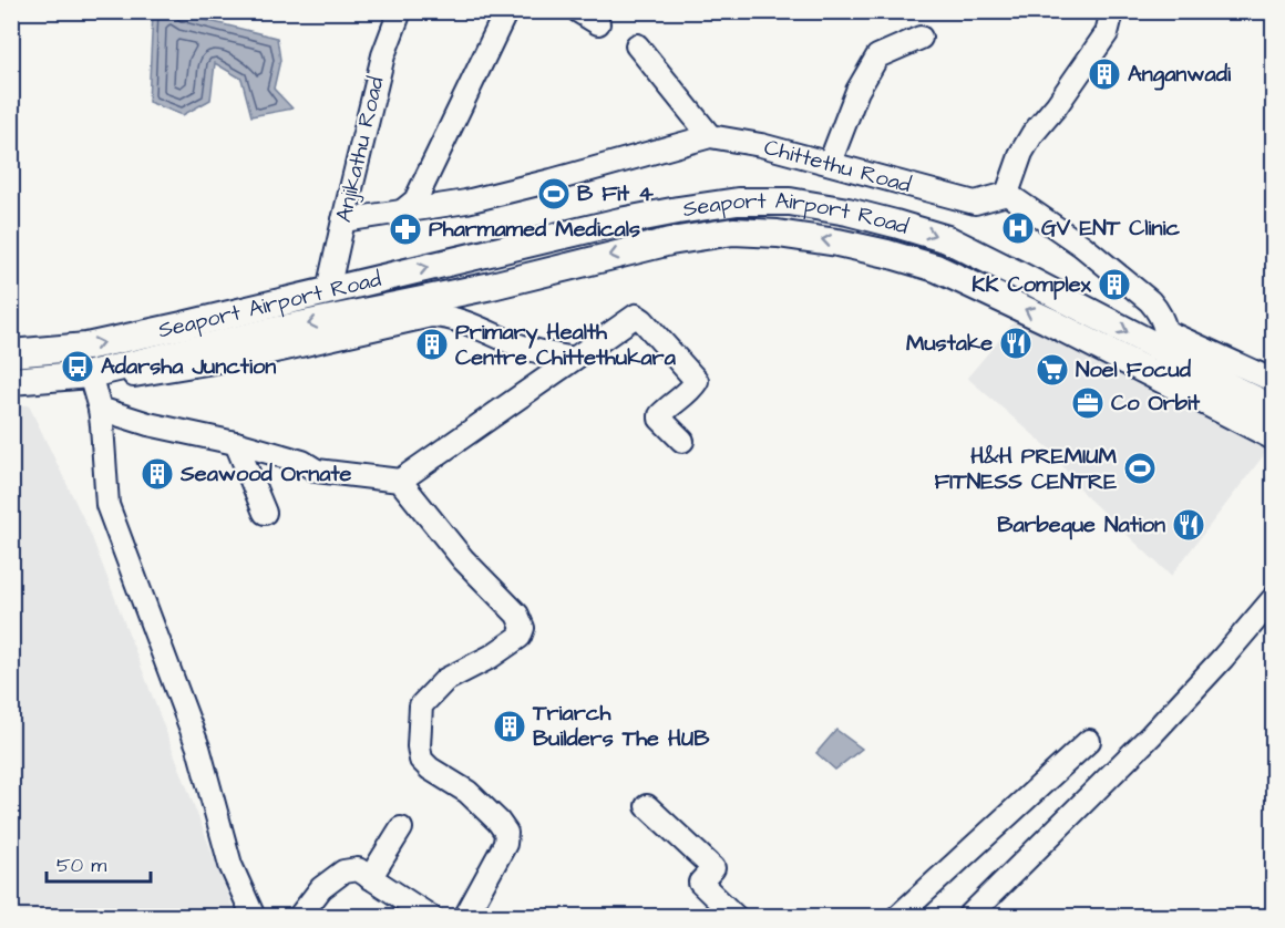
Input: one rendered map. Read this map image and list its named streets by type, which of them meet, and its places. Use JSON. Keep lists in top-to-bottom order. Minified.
{"streets":{"main road":["Seaport Airport Road"],"street":["Anjikathu Road","Chittethu Road"]},"crossings":[["Anjikathu Road","Chittethu Road"],["Anjikathu Road","Seaport Airport Road"]],"places":{"building":["Anganwadi","KK Complex","Primary Health Centre Chittethukara","Seawood Ornate","Triarch Builders The HUB"],"sports":["B Fit 4","H&H PREMIUM FITNESS CENTRE"],"hospital":["GV ENT Clinic"],"pharmacy":["Pharmamed Medicals"],"restaurant":["Mustake","Barbeque Nation"],"bus stop":["Adarsha Junction"],"supermarket":["Noel Focud"],"office":["Co Orbit"]},"scale_bar":"50 m"}
